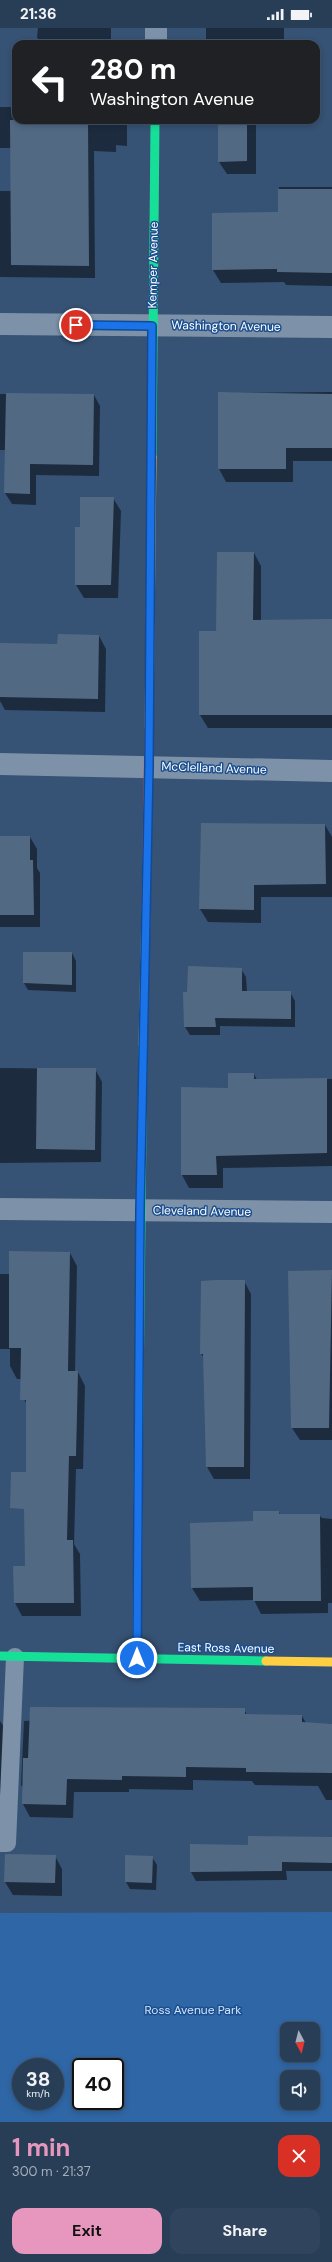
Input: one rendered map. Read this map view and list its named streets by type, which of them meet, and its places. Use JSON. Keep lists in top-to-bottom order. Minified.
{"streets":{"street":["Kemper Avenue","Washington Avenue","McClelland Avenue","Cleveland Avenue","East Ross Avenue"]},"crossings":[["Kemper Avenue","Washington Avenue"],["Kemper Avenue","McClelland Avenue"],["Kemper Avenue","Cleveland Avenue"],["Kemper Avenue","East Ross Avenue"]],"parks":["Ross Avenue Park"],"north":"bottom","page":{"status":"21:36","turn":["280 m","Washington Avenue"],"speed":"38 km/h","limit":"40","heading":["1 min","300 m · 21:37"],"buttons":["Exit","Share"]}}
